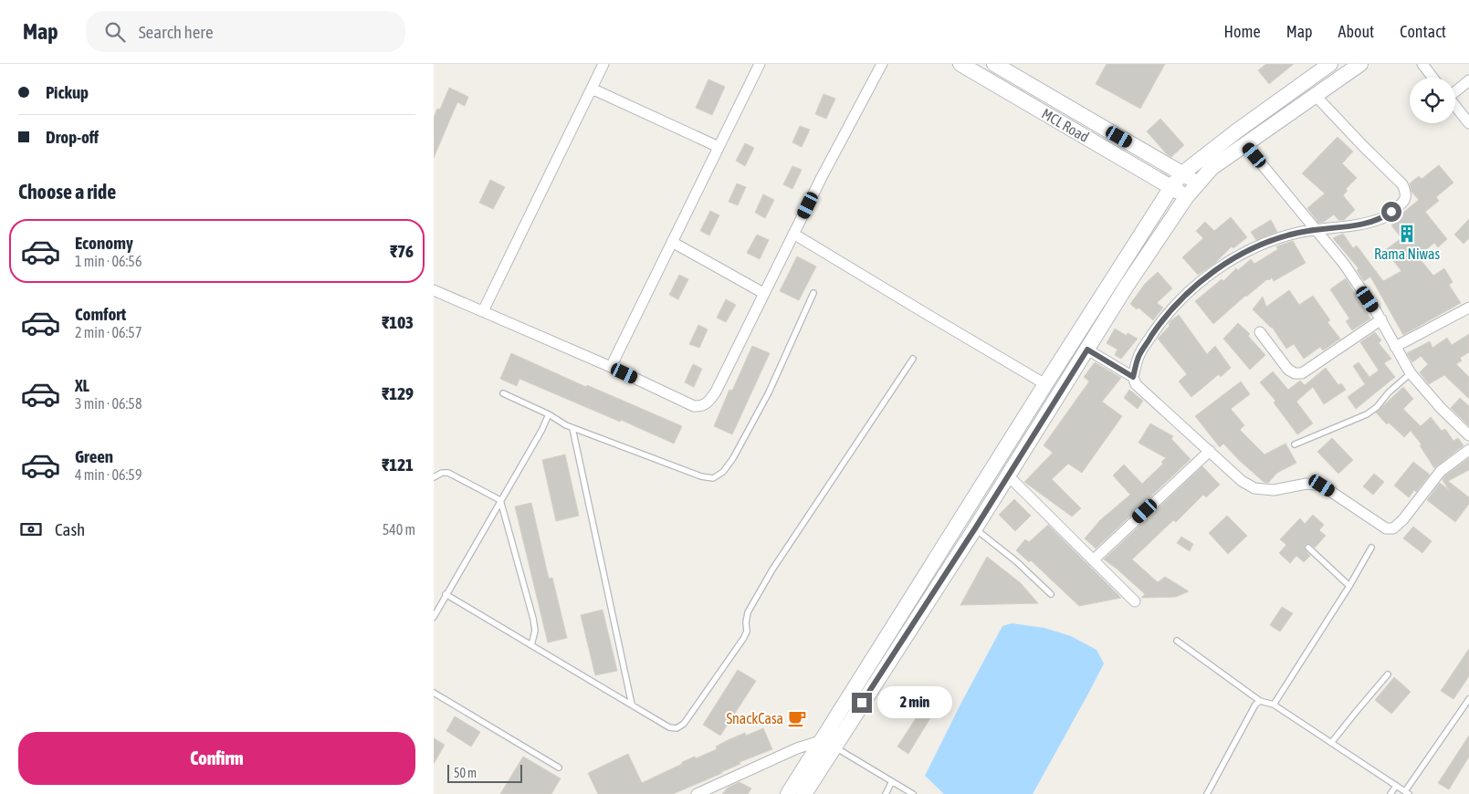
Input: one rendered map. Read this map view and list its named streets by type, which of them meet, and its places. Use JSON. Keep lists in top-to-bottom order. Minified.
{"streets":{"main road":["MCL Road"]},"places":{"building":["Rama Niwas"],"cafe":["SnackCasa"]},"scale_bar":"50 m","page":{"header":"Map","search":"Search here","nav":["Home","Map","About","Contact"],"banner":["Pickup","Drop-off"],"heading":"Choose a ride","list":[{"name":"Economy","note":"1 min · 06:56","value":"₹76"},{"name":"Comfort","note":"2 min · 06:57","value":"₹103"},{"name":"XL","note":"3 min · 06:58","value":"₹129"},{"name":"Green","note":"4 min · 06:59","value":"₹121"}],"pay":["Cash","540 m"],"bubble":"2 min","buttons":"Confirm","scale":"50 m"}}
